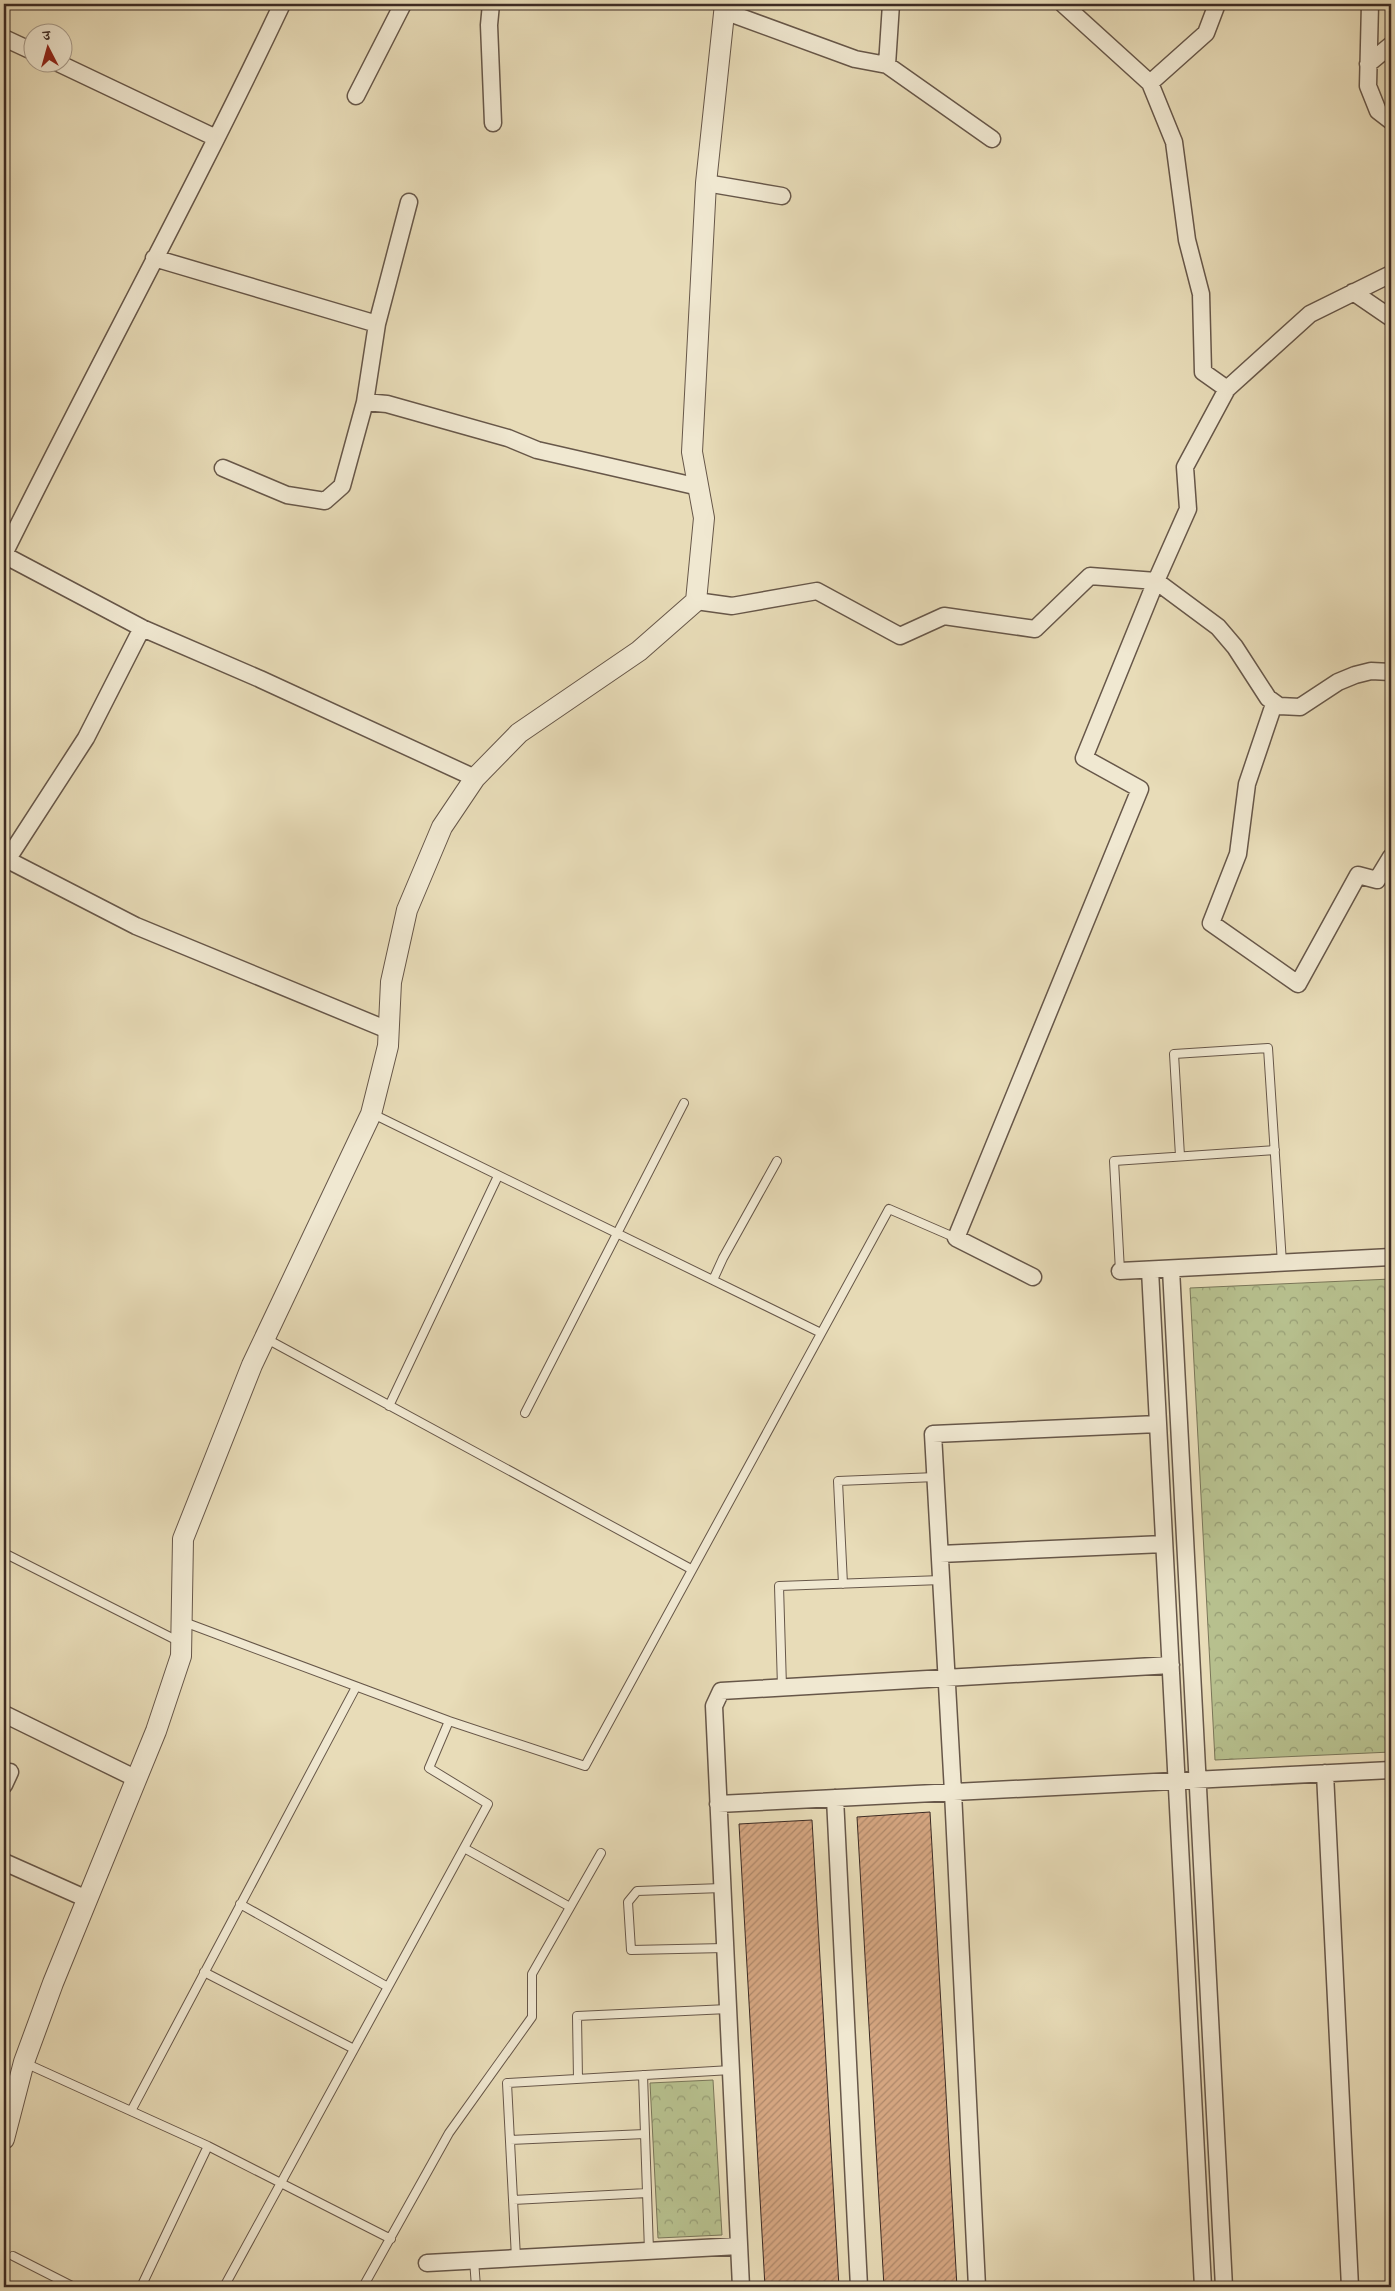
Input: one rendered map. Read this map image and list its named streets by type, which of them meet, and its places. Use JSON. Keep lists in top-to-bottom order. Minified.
{"north":"top"}
